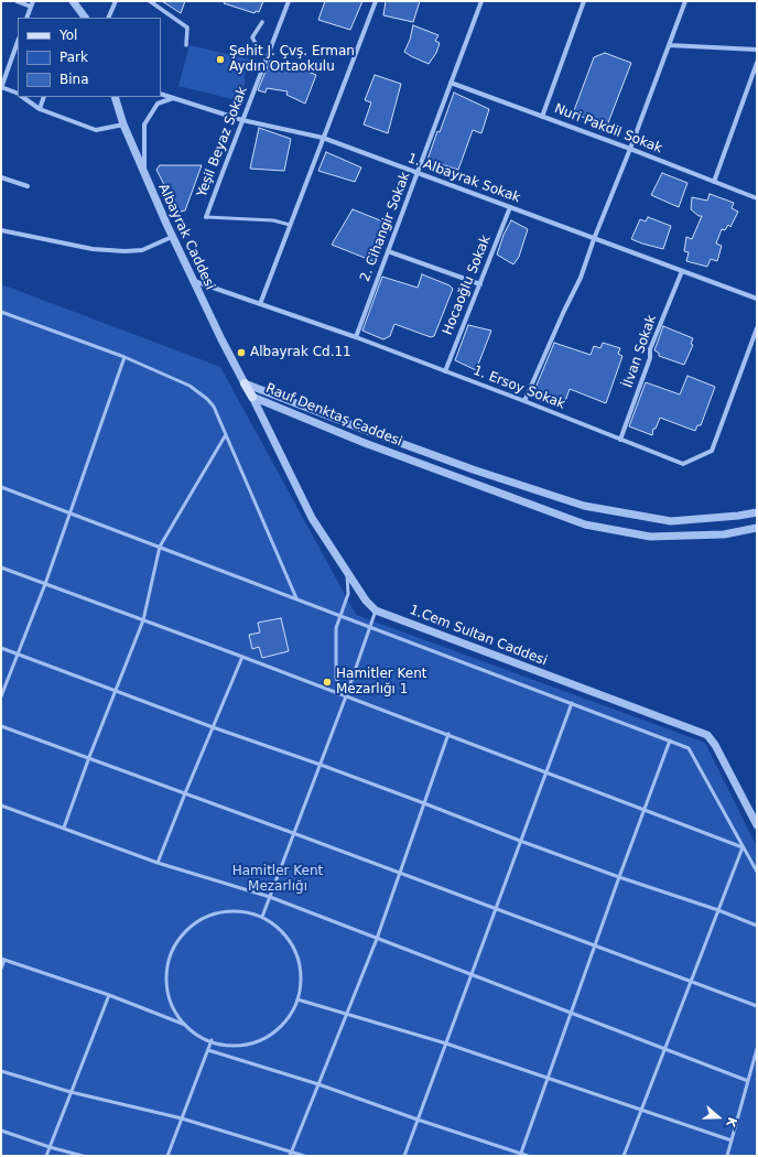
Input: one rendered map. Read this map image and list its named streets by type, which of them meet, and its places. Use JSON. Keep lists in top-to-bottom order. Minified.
{"streets":{"main road":["Rauf Denktaş Caddesi"],"street":["Nuri Pakdil Sokak","Yeşil Beyaz Sokak","1. Albayrak Sokak","2. Cihangir Sokak","Albayrak Caddesi","Hocaoğlu Sokak","İlvan Sokak","1. Ersoy Sokak","1.Cem Sultan Caddesi"]},"crossings":[["Nuri Pakdil Sokak","2. Cihangir Sokak"],["Yeşil Beyaz Sokak","1. Albayrak Sokak"],["1. Albayrak Sokak","2. Cihangir Sokak"],["1. Albayrak Sokak","Hocaoğlu Sokak"],["1. Albayrak Sokak","İlvan Sokak"],["2. Cihangir Sokak","1. Ersoy Sokak"],["Albayrak Caddesi","1. Ersoy Sokak"],["Albayrak Caddesi","Rauf Denktaş Caddesi"],["Hocaoğlu Sokak","1. Ersoy Sokak"],["İlvan Sokak","1. Ersoy Sokak"],["Rauf Denktaş Caddesi","1.Cem Sultan Caddesi"]],"parks":["Hamitler Kent Mezarlığı"],"places":["Şehit J. Çvş. Erman Aydın Ortaokulu","Albayrak Cd.11","Hamitler Kent Mezarlığı 1"],"legend":["Yol","Park","Bina"],"north":"right"}
